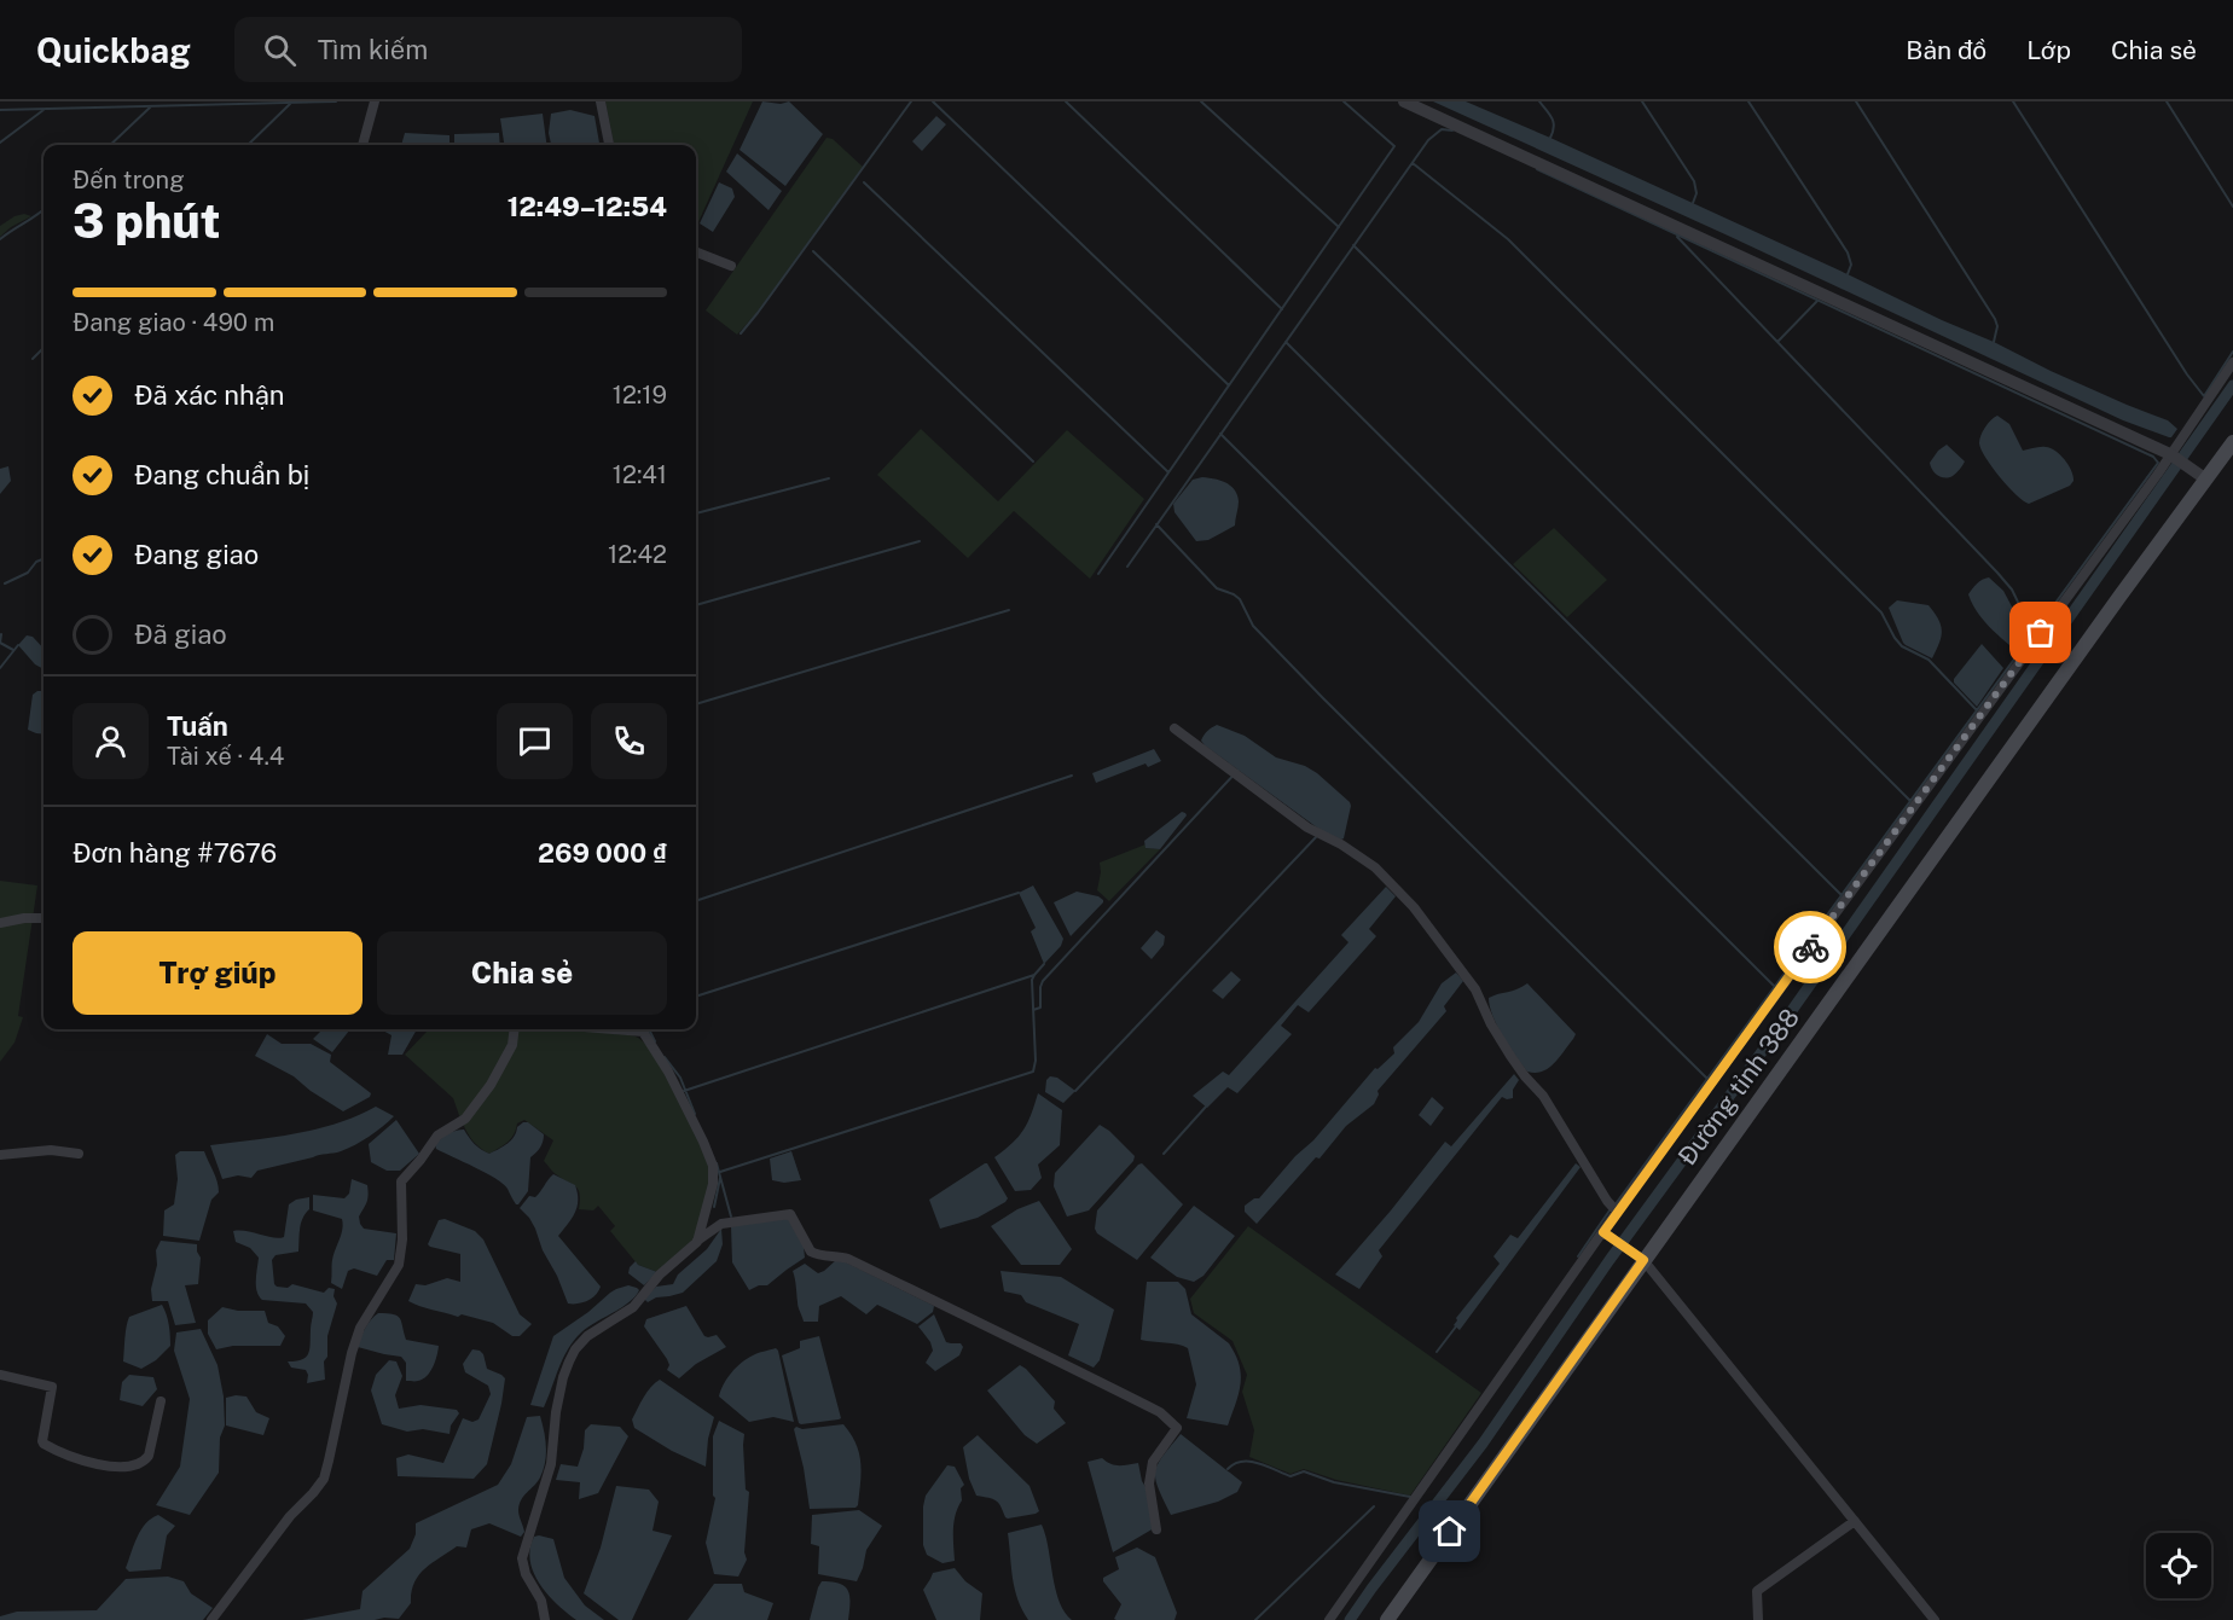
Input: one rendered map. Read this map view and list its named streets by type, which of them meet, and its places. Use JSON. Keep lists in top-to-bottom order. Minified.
{"streets":{"main road":["Đường tỉnh 388"]},"page":{"header":"Quickbag","search":"Tìm kiếm","nav":["Bản đồ","Lớp","Chia sẻ"],"heading":["3 phút","Đến trong","12:49–12:54"],"panel":["Tuấn","Tài xế · 4.4","Đơn hàng #7676","269 000 ₫"],"bar":"Đang giao · 490 m","list":[["Đã xác nhận","12:19"],["Đang chuẩn bị","12:41"],["Đang giao","12:42"],"Đã giao"],"buttons":["Trợ giúp","Chia sẻ"]}}
